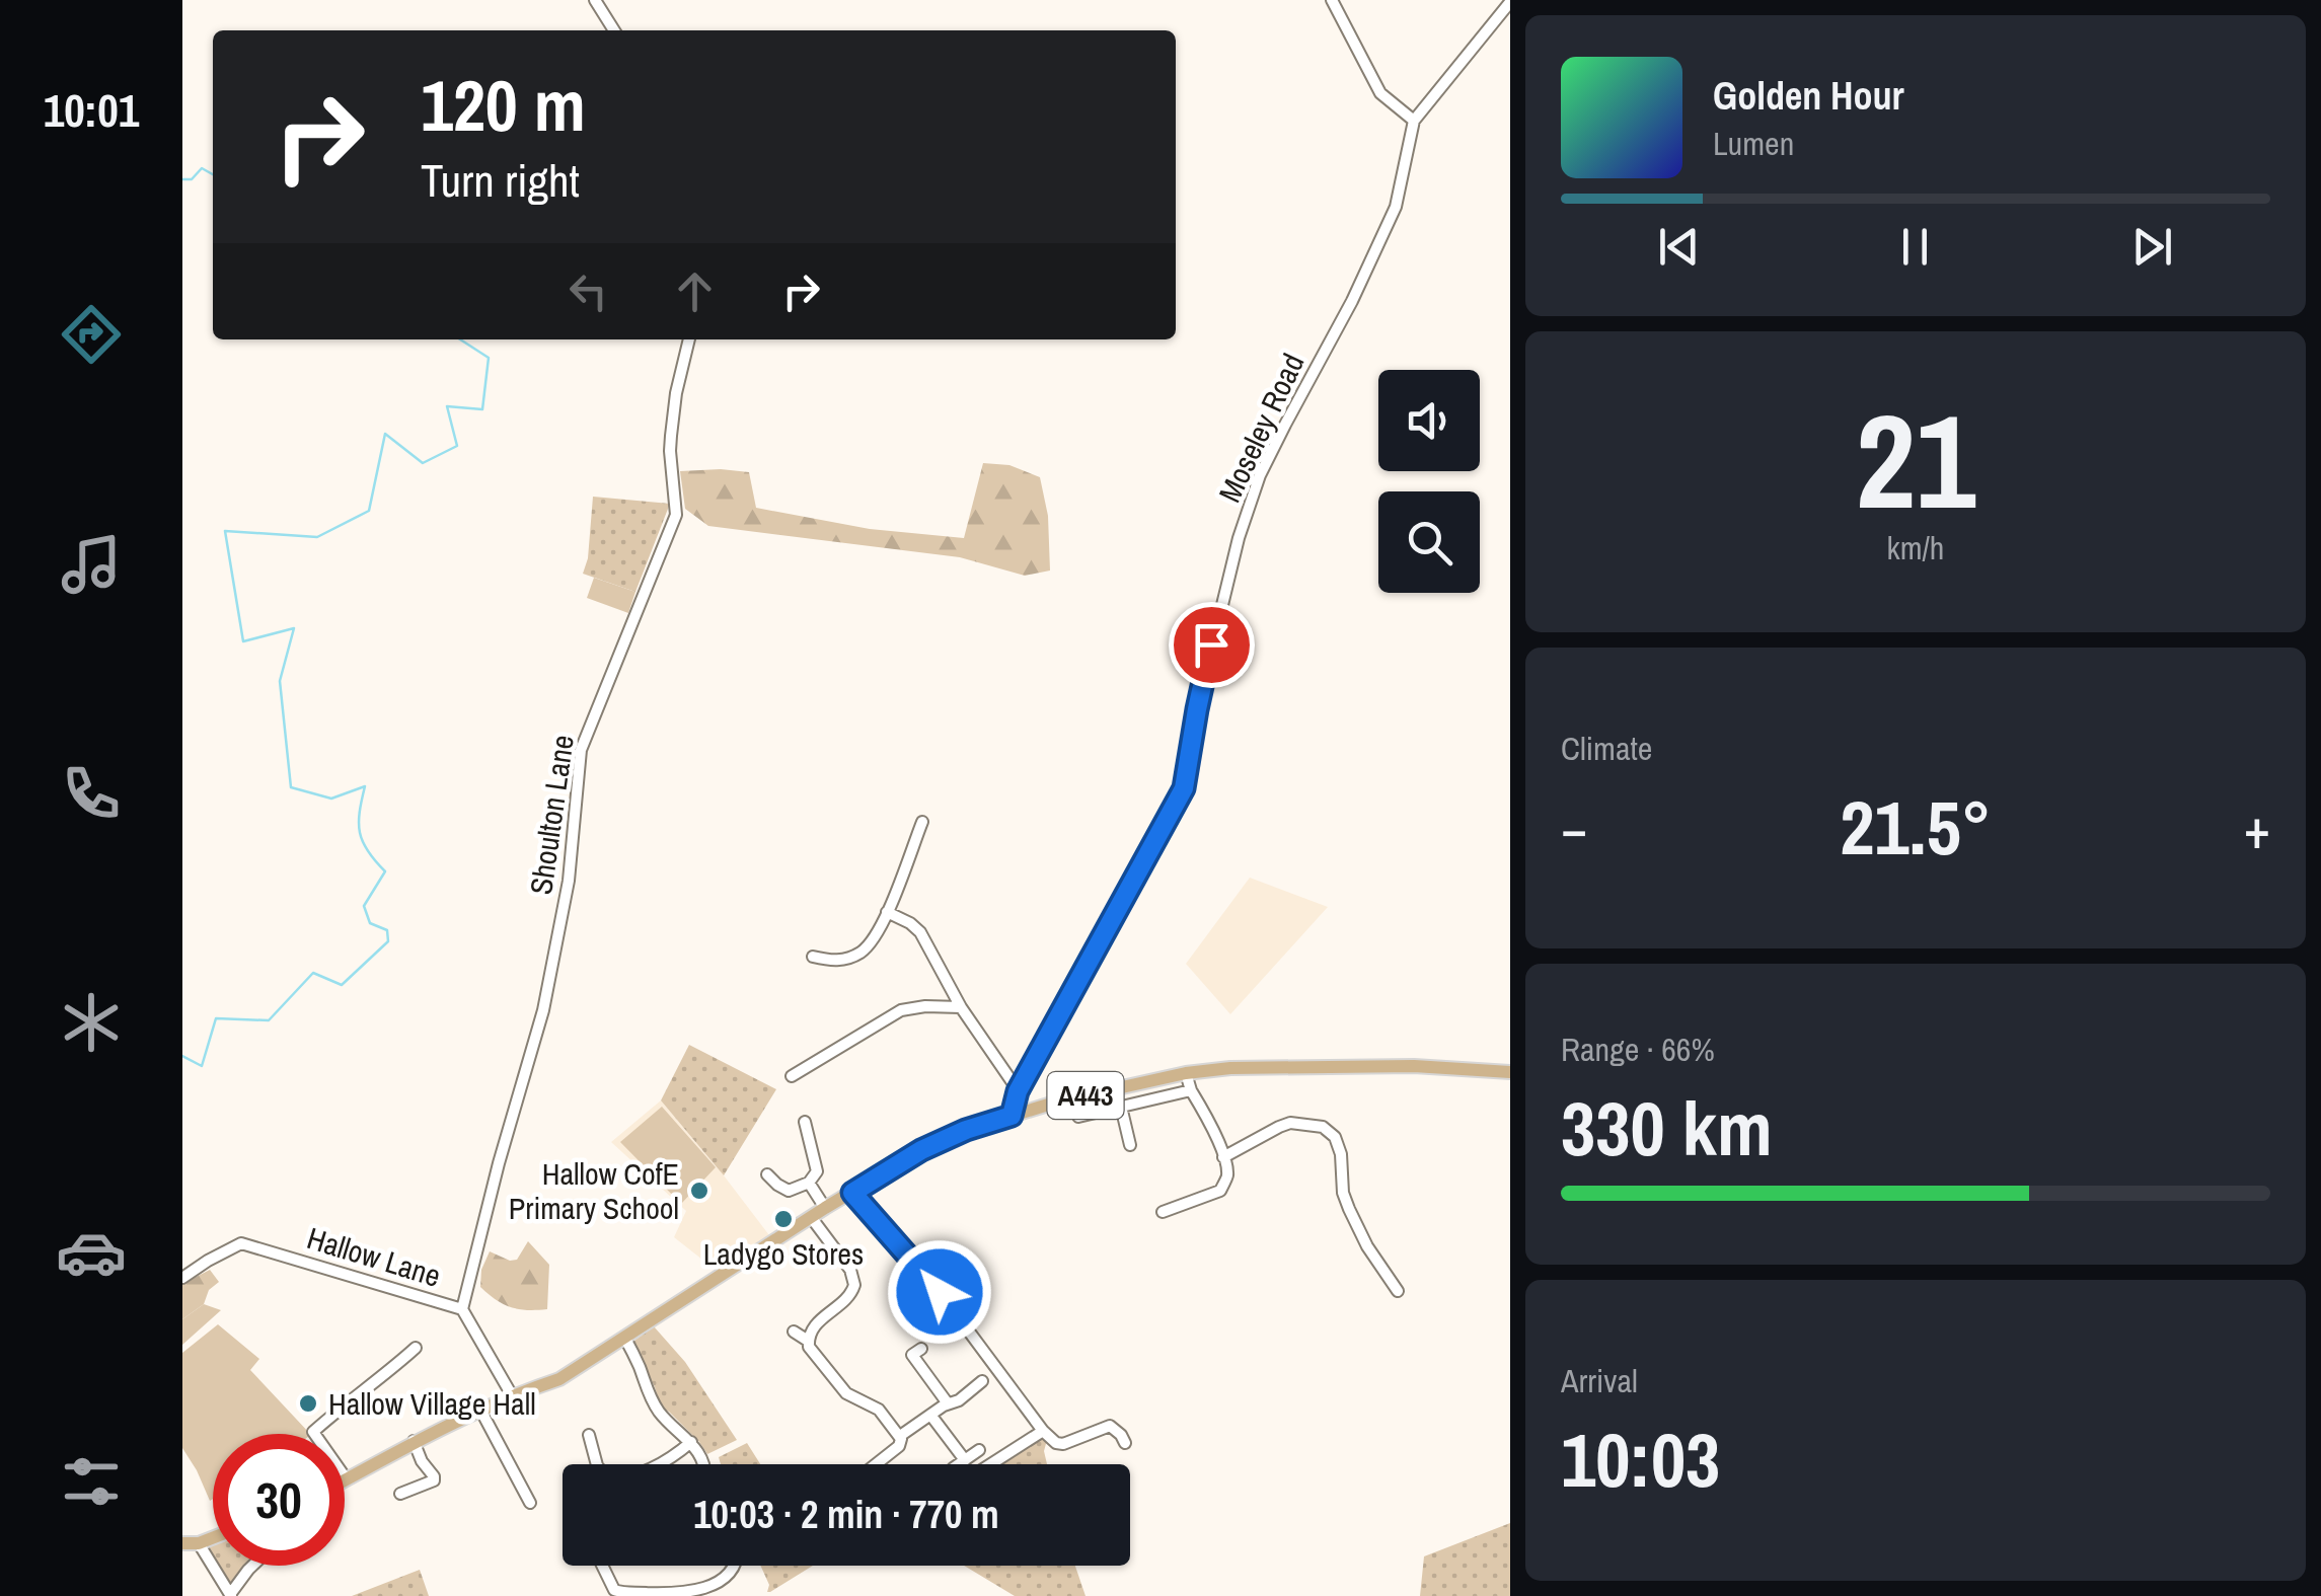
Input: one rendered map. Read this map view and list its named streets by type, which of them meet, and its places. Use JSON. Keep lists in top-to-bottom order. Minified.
{"streets":{"main road":["A443"],"street":["Moseley Road","Shoulton Lane","Hallow Lane"]},"crossings":[["Moseley Road","A443"],["Shoulton Lane","Hallow Lane"],["A443","Hallow Lane"]],"places":["Hallow CofE Primary School","Ladygo Stores","Hallow Village Hall"],"page":{"tabs":"10:01","turn":["120 m","Turn right"],"song":["Golden Hour","Lumen"],"tile":[["21","km/h"],"Climate",["Range · 66%","330 km"],["Arrival","10:03"]],"heat":["−","21.5°","+"],"limit":"30","trip":"10:03 · 2 min · 770 m"}}
